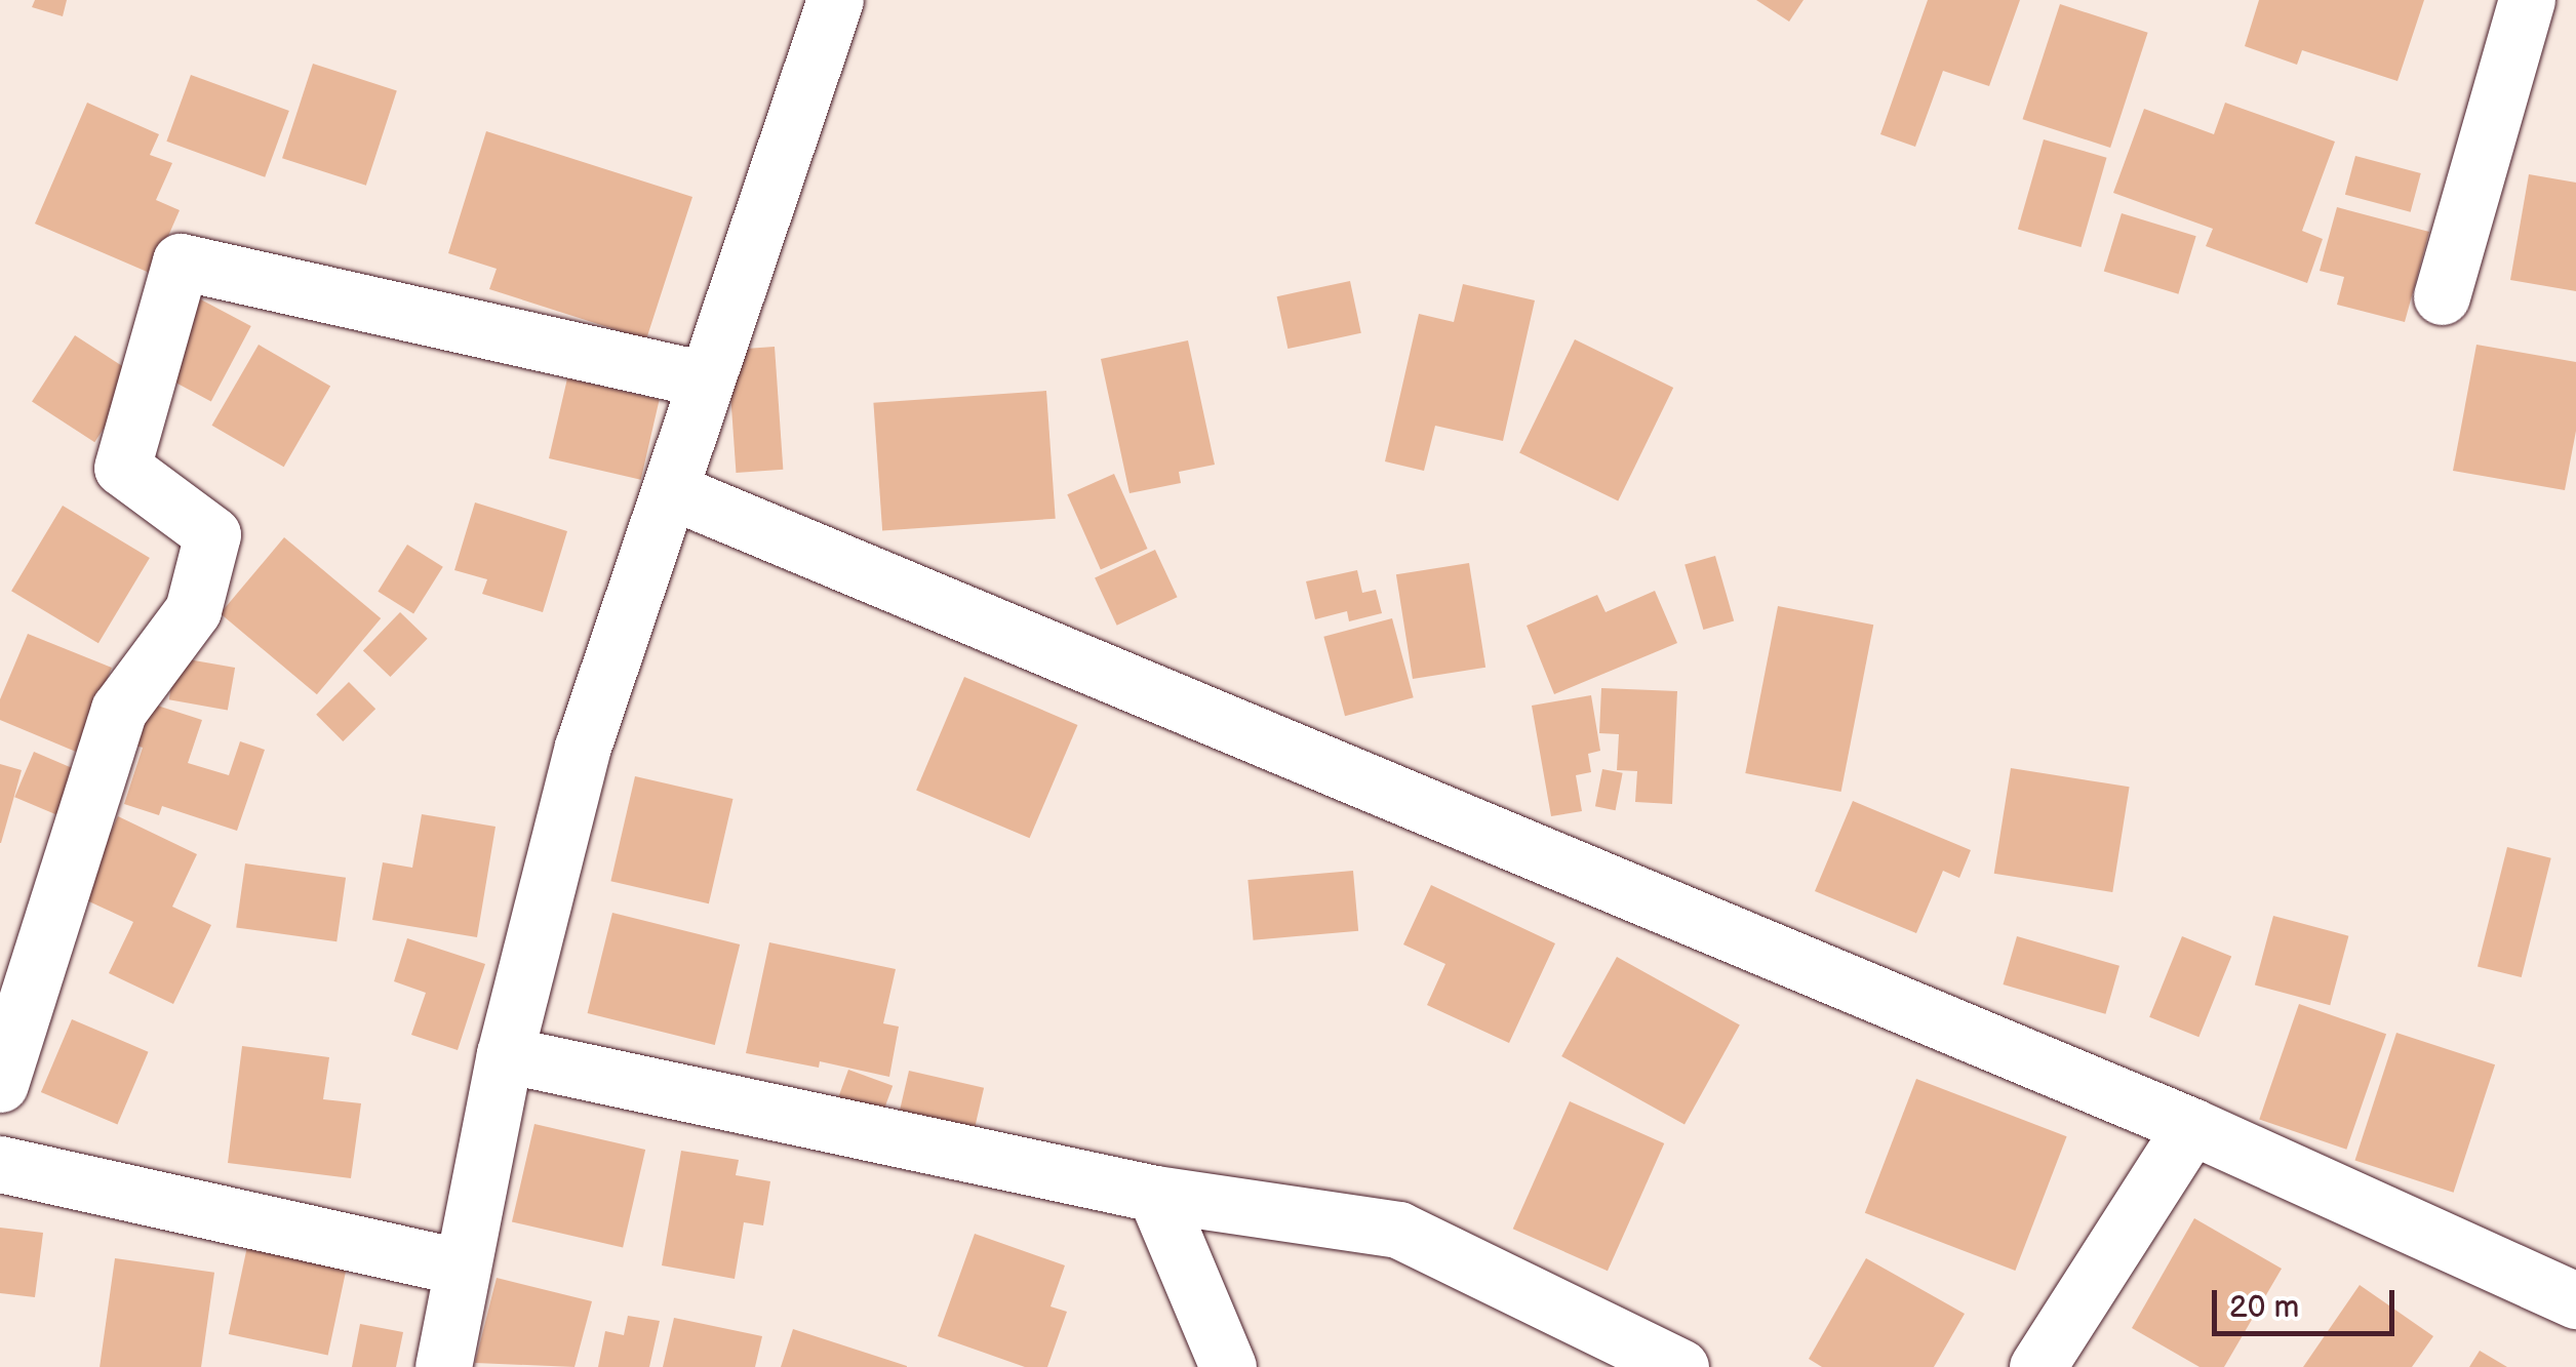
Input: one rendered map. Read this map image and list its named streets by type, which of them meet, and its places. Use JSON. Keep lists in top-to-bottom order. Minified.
{"scale_bar":"20 m"}
